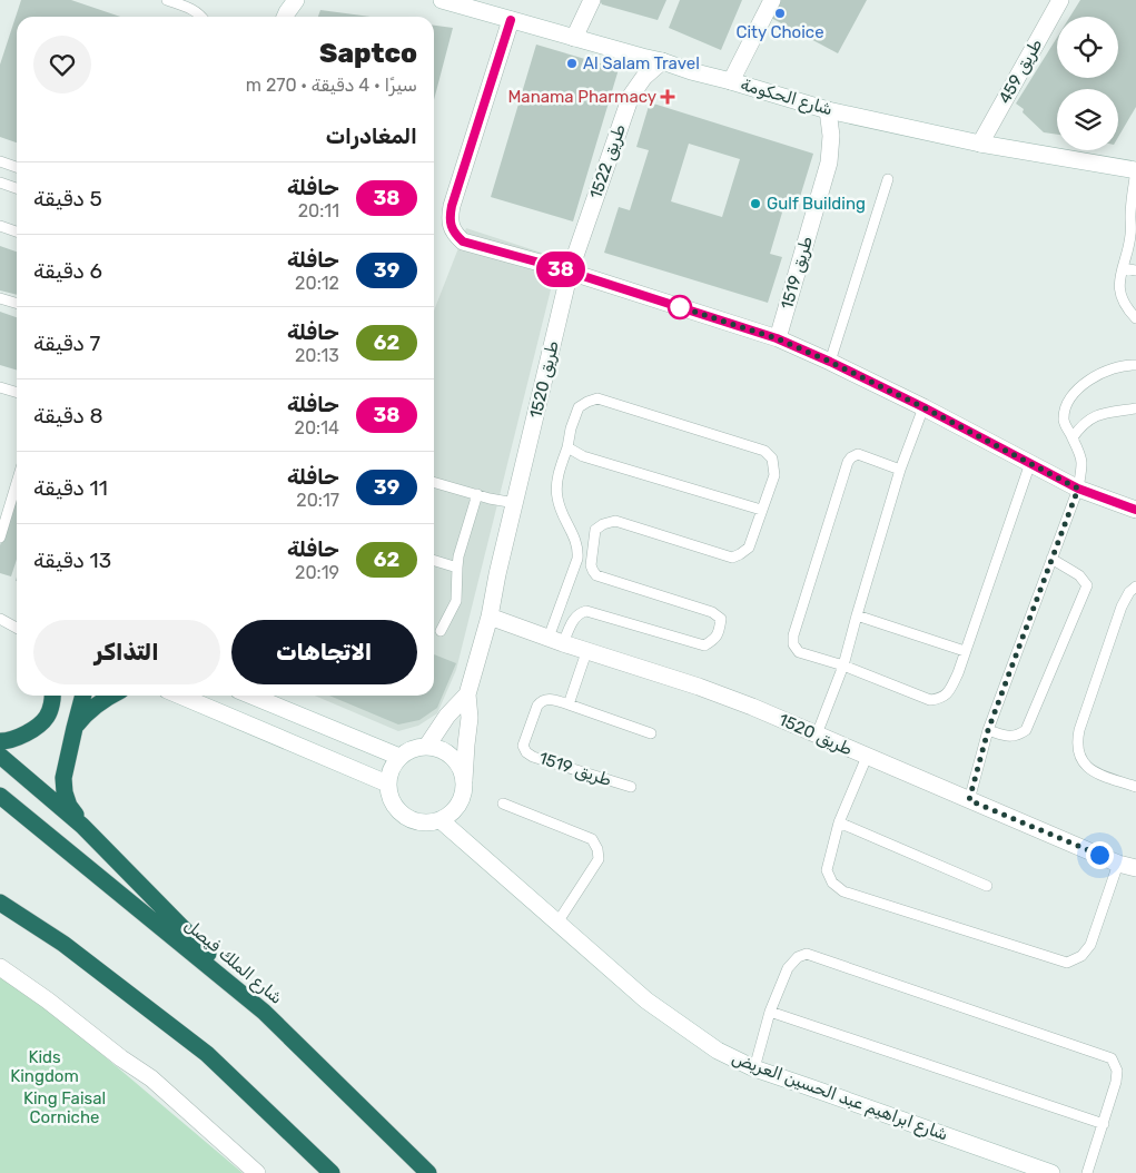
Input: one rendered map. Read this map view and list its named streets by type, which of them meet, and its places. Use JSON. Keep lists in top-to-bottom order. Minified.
{"streets":{"highway":["شارع الملك فيصل"],"street":["طريق 459","شارع الحكومة","طريق 1522","طريق 1519","طريق 1520","شارع ابراهيم عبد الحسين العريض"]},"crossings":[["طريق 459","شارع الحكومة"],["شارع الحكومة","طريق 1522"],["شارع الحكومة","طريق 1519"],["طريق 1522","طريق 1520"],["طريق 1520","شارع ابراهيم عبد الحسين العريض"]],"parks":["Kids Kingdom","King Faisal Corniche"],"places":{"other":["City Choice","Al Salam Travel","Gulf Building"],"health":["Manama Pharmacy"]},"lines":["bus line 38"],"page":{"on_map":"38","heading":[["Saptco","سيرًا · 4 دقيقة · 270 m"],"المغادرات"],"list":[{"mark":"38","name":"حافلة","note":"20:11","value":"5 دقيقة"},{"mark":"39","name":"حافلة","note":"20:12","value":"6 دقيقة"},{"mark":"62","name":"حافلة","note":"20:13","value":"7 دقيقة"},{"mark":"38","name":"حافلة","note":"20:14","value":"8 دقيقة"},{"mark":"39","name":"حافلة","note":"20:17","value":"11 دقيقة"},{"mark":"62","name":"حافلة","note":"20:19","value":"13 دقيقة"}],"buttons":["الاتجاهات","التذاكر"]}}
